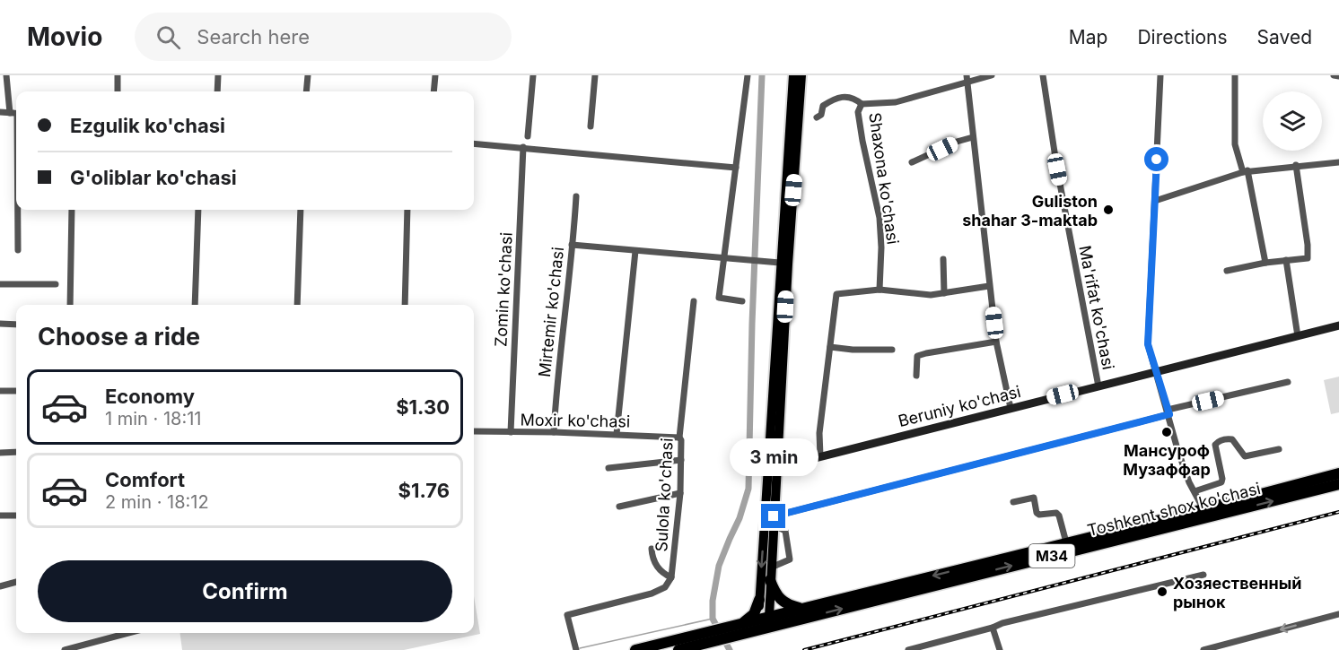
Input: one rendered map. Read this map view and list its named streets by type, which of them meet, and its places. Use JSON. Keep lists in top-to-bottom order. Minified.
{"streets":{"highway":["Toshkent shox ko'chasi","M34"],"street":["Shaxona ko'chasi","Zomin ko'chasi","Ma'rifat ko'chasi","Mirtemir ko'chasi","Beruniy ko'chasi","Moxir ko'chasi","Sulola ko'chasi"]},"crossings":[["Zomin ko'chasi","Moxir ko'chasi"],["Ma'rifat ko'chasi","Beruniy ko'chasi"],["Mirtemir ko'chasi","Moxir ko'chasi"],["Moxir ko'chasi","Sulola ko'chasi"],["Toshkent shox ko'chasi","M34"]],"places":["Guliston shahar 3-maktab","Мансуроф Музаффар","Хозяественный рынок"],"page":{"header":"Movio","search":"Search here","nav":["Map","Directions","Saved"],"banner":["Ezgulik ko'chasi","G'oliblar ko'chasi"],"heading":"Choose a ride","list":[{"name":"Economy","note":"1 min · 18:11","value":"$1.30"},{"name":"Comfort","note":"2 min · 18:12","value":"$1.76"}],"bubble":"3 min","buttons":"Confirm"}}
